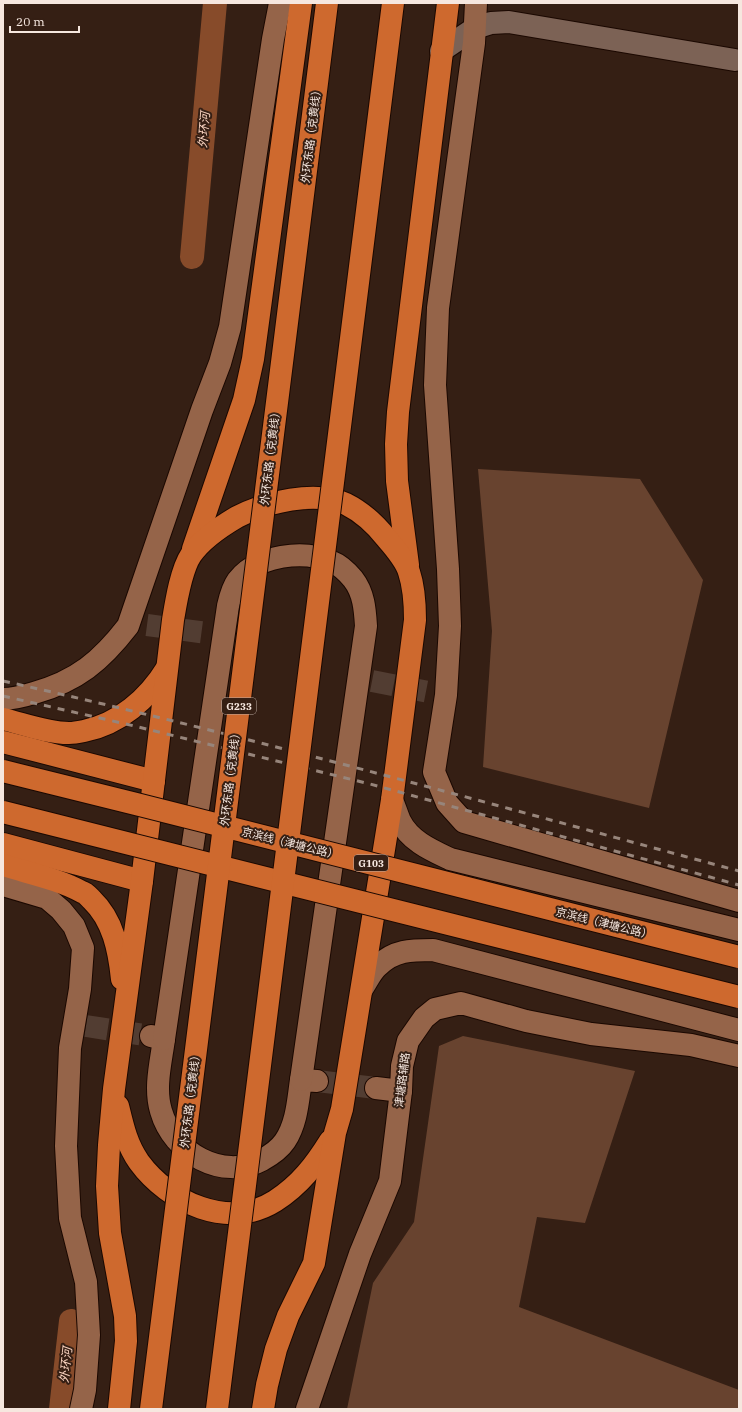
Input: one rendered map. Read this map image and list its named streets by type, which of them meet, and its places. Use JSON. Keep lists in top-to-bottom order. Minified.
{"streets":{"highway":["外环东路（克黄线）","G233","京滨线（津塘公路）","G103"],"street":["津塘路辅路"]},"water":["外环河"],"scale_bar":"20 m"}
